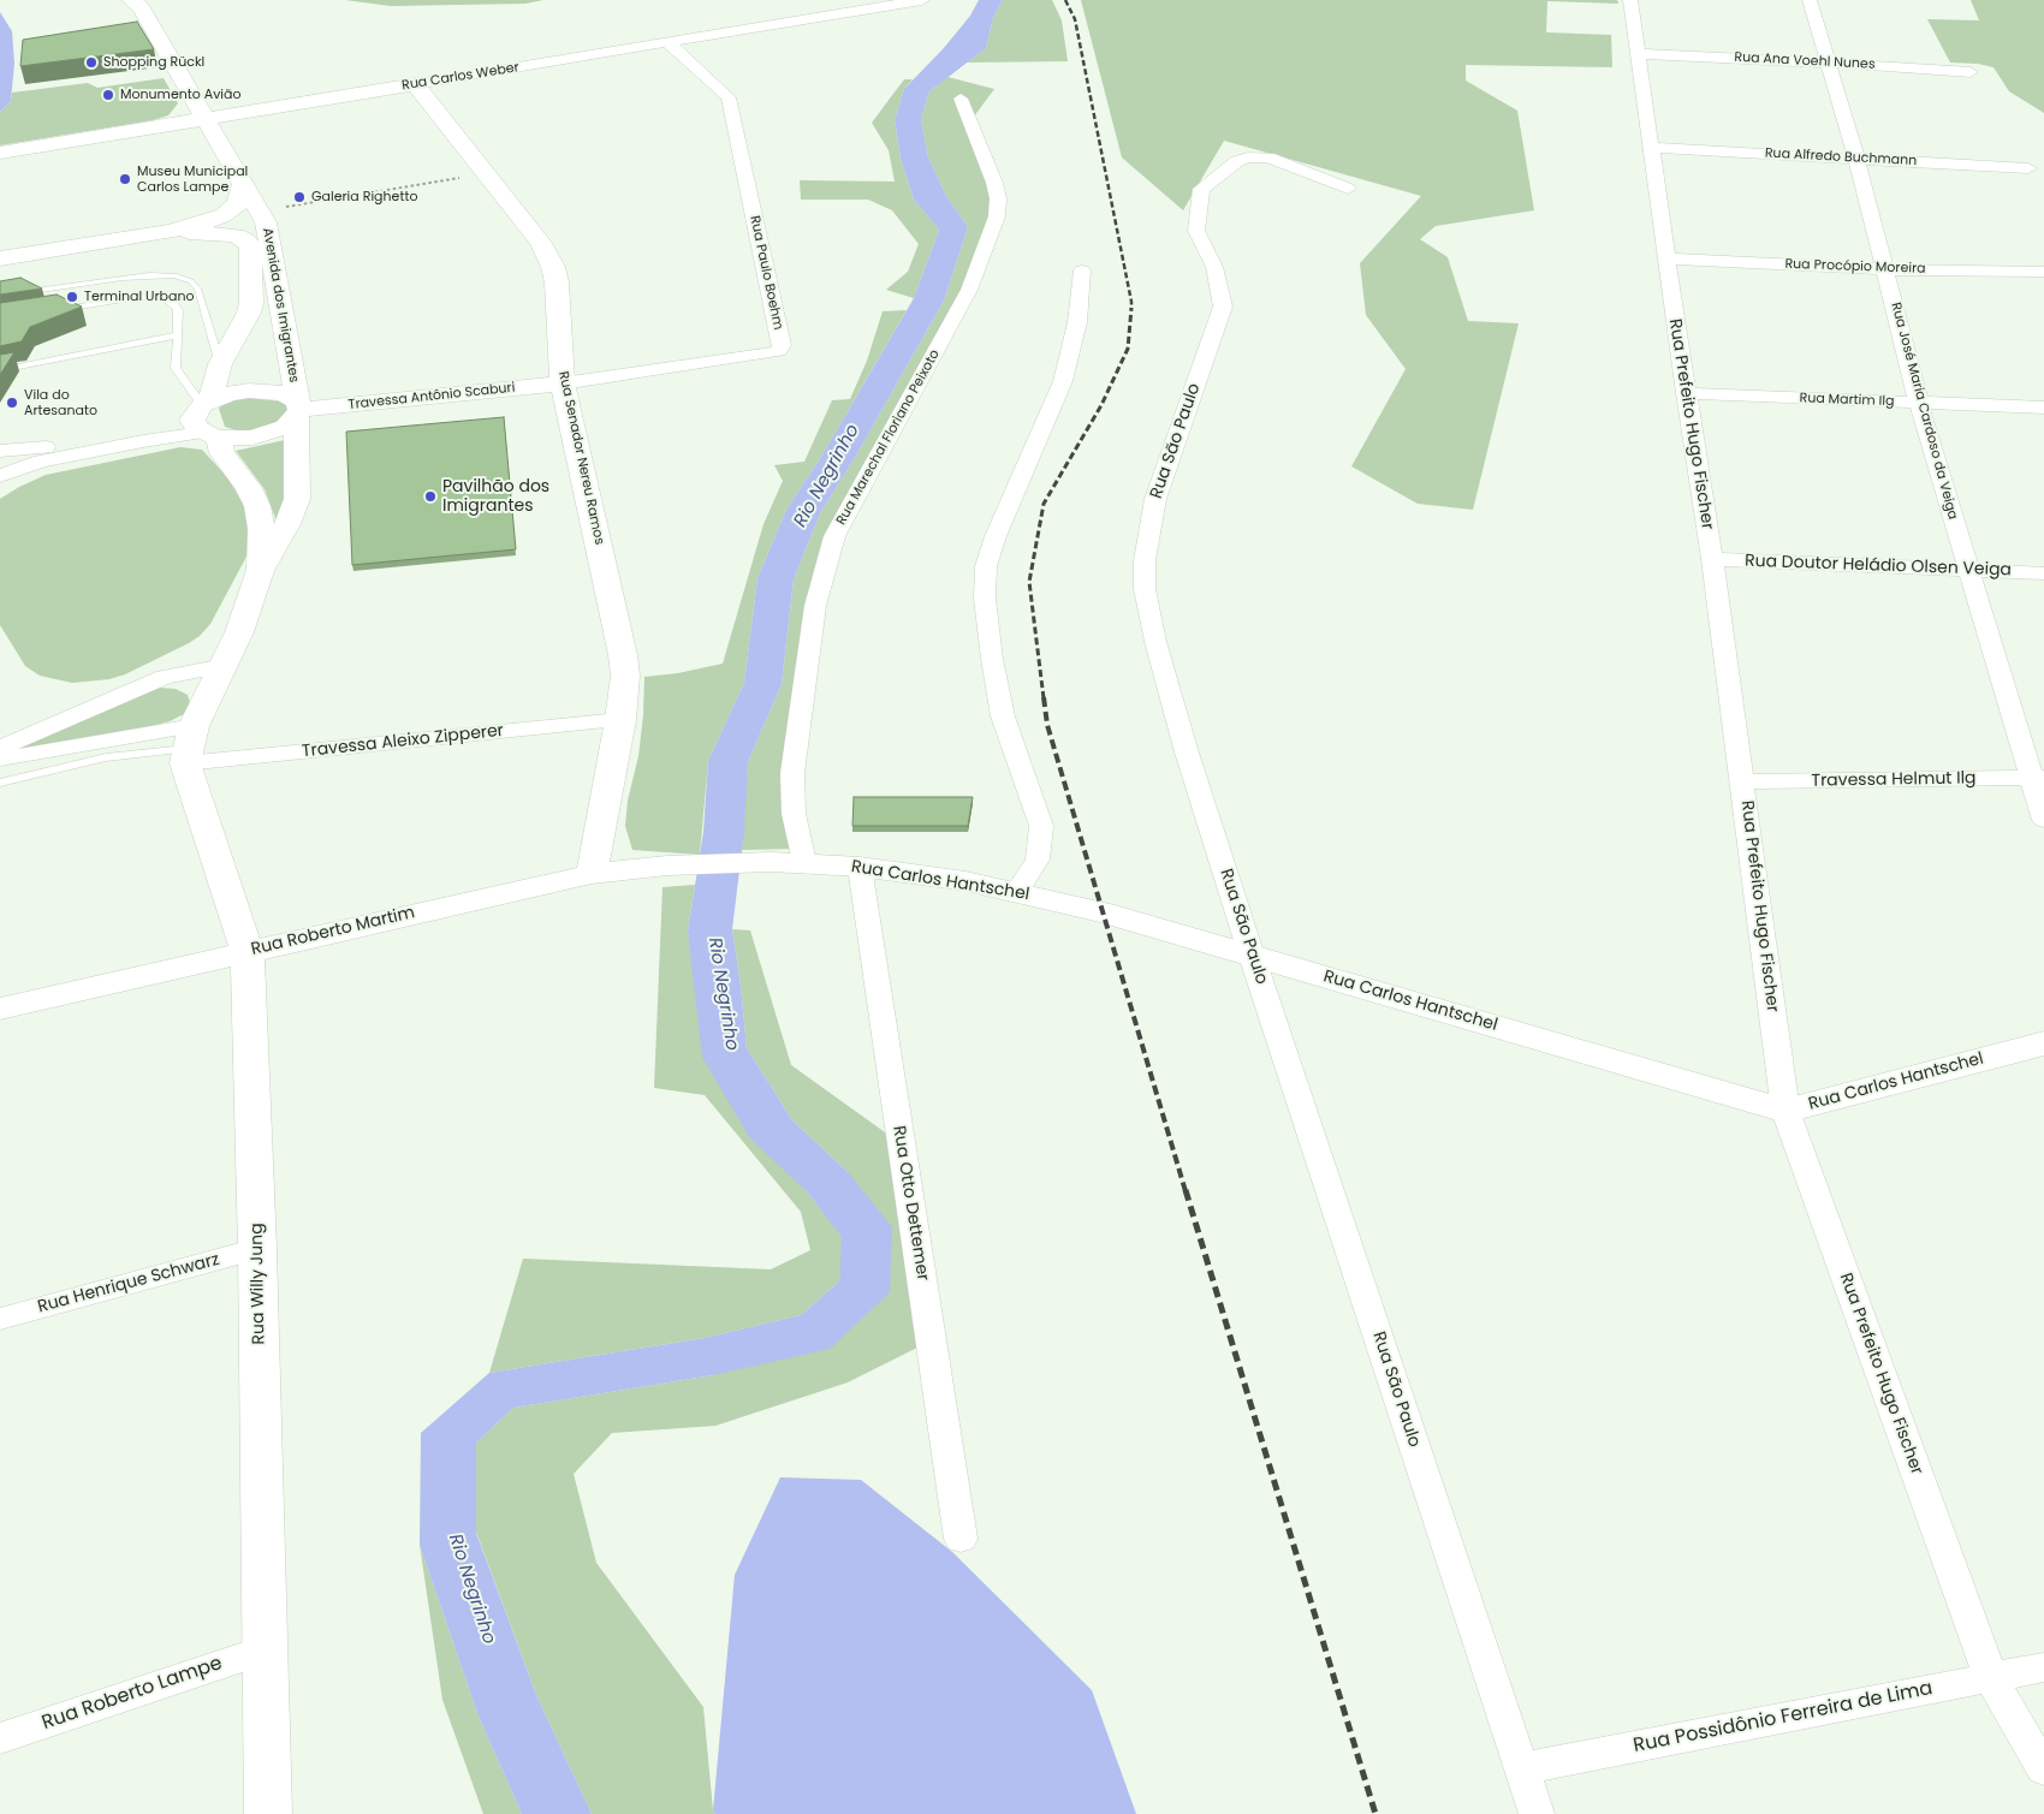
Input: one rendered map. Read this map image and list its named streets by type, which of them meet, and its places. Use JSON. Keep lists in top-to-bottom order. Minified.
{"streets":{"main road":["Rua Carlos Weber","Avenida dos Imigrantes","Travessa Antônio Scaburi","Rua Senador Nereu Ramos","Rua Carlos Hantschel","Rua Roberto Martim","Rua Willy Jung"],"street":["Rua Ana Voehl Nunes","Rua Alfredo Buchmann","Rua Procópio Moreira","Rua Paulo Boehm","Rua Martim Ilg","Rua José Maria Cardoso da Veiga","Rua Prefeito Hugo Fischer","Rua Marechal Floriano Peixoto","Rua São Paulo","Rua Doutor Heládio Olsen Veiga","Travessa Aleixo Zipperer","Travessa Helmut Ilg","Rua Otto Dettemer","Rua Henrique Schwarz","Rua Roberto Lampe","Rua Possidônio Ferreira de Lima"]},"crossings":[["Rua Ana Voehl Nunes","Rua José Maria Cardoso da Veiga"],["Rua Ana Voehl Nunes","Rua Prefeito Hugo Fischer"],["Rua Carlos Weber","Rua Paulo Boehm"],["Rua Carlos Weber","Avenida dos Imigrantes"],["Rua Carlos Weber","Rua Senador Nereu Ramos"],["Rua Alfredo Buchmann","Rua José Maria Cardoso da Veiga"],["Rua Alfredo Buchmann","Rua Prefeito Hugo Fischer"],["Rua Procópio Moreira","Rua José Maria Cardoso da Veiga"],["Rua Procópio Moreira","Rua Prefeito Hugo Fischer"],["Rua Paulo Boehm","Travessa Antônio Scaburi"],["Rua Paulo Boehm","Rua Senador Nereu Ramos"],["Avenida dos Imigrantes","Travessa Antônio Scaburi"],["Avenida dos Imigrantes","Travessa Aleixo Zipperer"],["Avenida dos Imigrantes","Rua Willy Jung"],["Travessa Antônio Scaburi","Rua Senador Nereu Ramos"],["Rua Martim Ilg","Rua José Maria Cardoso da Veiga"],["Rua Martim Ilg","Rua Prefeito Hugo Fischer"],["Rua José Maria Cardoso da Veiga","Rua Doutor Heládio Olsen Veiga"],["Rua José Maria Cardoso da Veiga","Travessa Helmut Ilg"],["Rua Prefeito Hugo Fischer","Rua Doutor Heládio Olsen Veiga"],["Rua Prefeito Hugo Fischer","Travessa Helmut Ilg"],["Rua Prefeito Hugo Fischer","Rua Carlos Hantschel"],["Rua Prefeito Hugo Fischer","Rua Possidônio Ferreira de Lima"],["Rua Marechal Floriano Peixoto","Rua Carlos Hantschel"],["Rua São Paulo","Rua Carlos Hantschel"],["Rua São Paulo","Rua Possidônio Ferreira de Lima"],["Rua Senador Nereu Ramos","Travessa Aleixo Zipperer"],["Rua Senador Nereu Ramos","Rua Roberto Martim"],["Travessa Aleixo Zipperer","Rua Willy Jung"],["Rua Carlos Hantschel","Rua Roberto Martim"],["Rua Carlos Hantschel","Rua Otto Dettemer"],["Rua Roberto Martim","Rua Willy Jung"],["Rua Henrique Schwarz","Rua Willy Jung"],["Rua Willy Jung","Rua Roberto Lampe"]],"water":["Rio Negrinho"],"places":["Shopping Rückl","Monumento Avião","Museu Municipal Carlos Lampe","Galeria Righetto","Terminal Urbano","Vila do Artesanato","Pavilhão dos Imigrantes"]}
